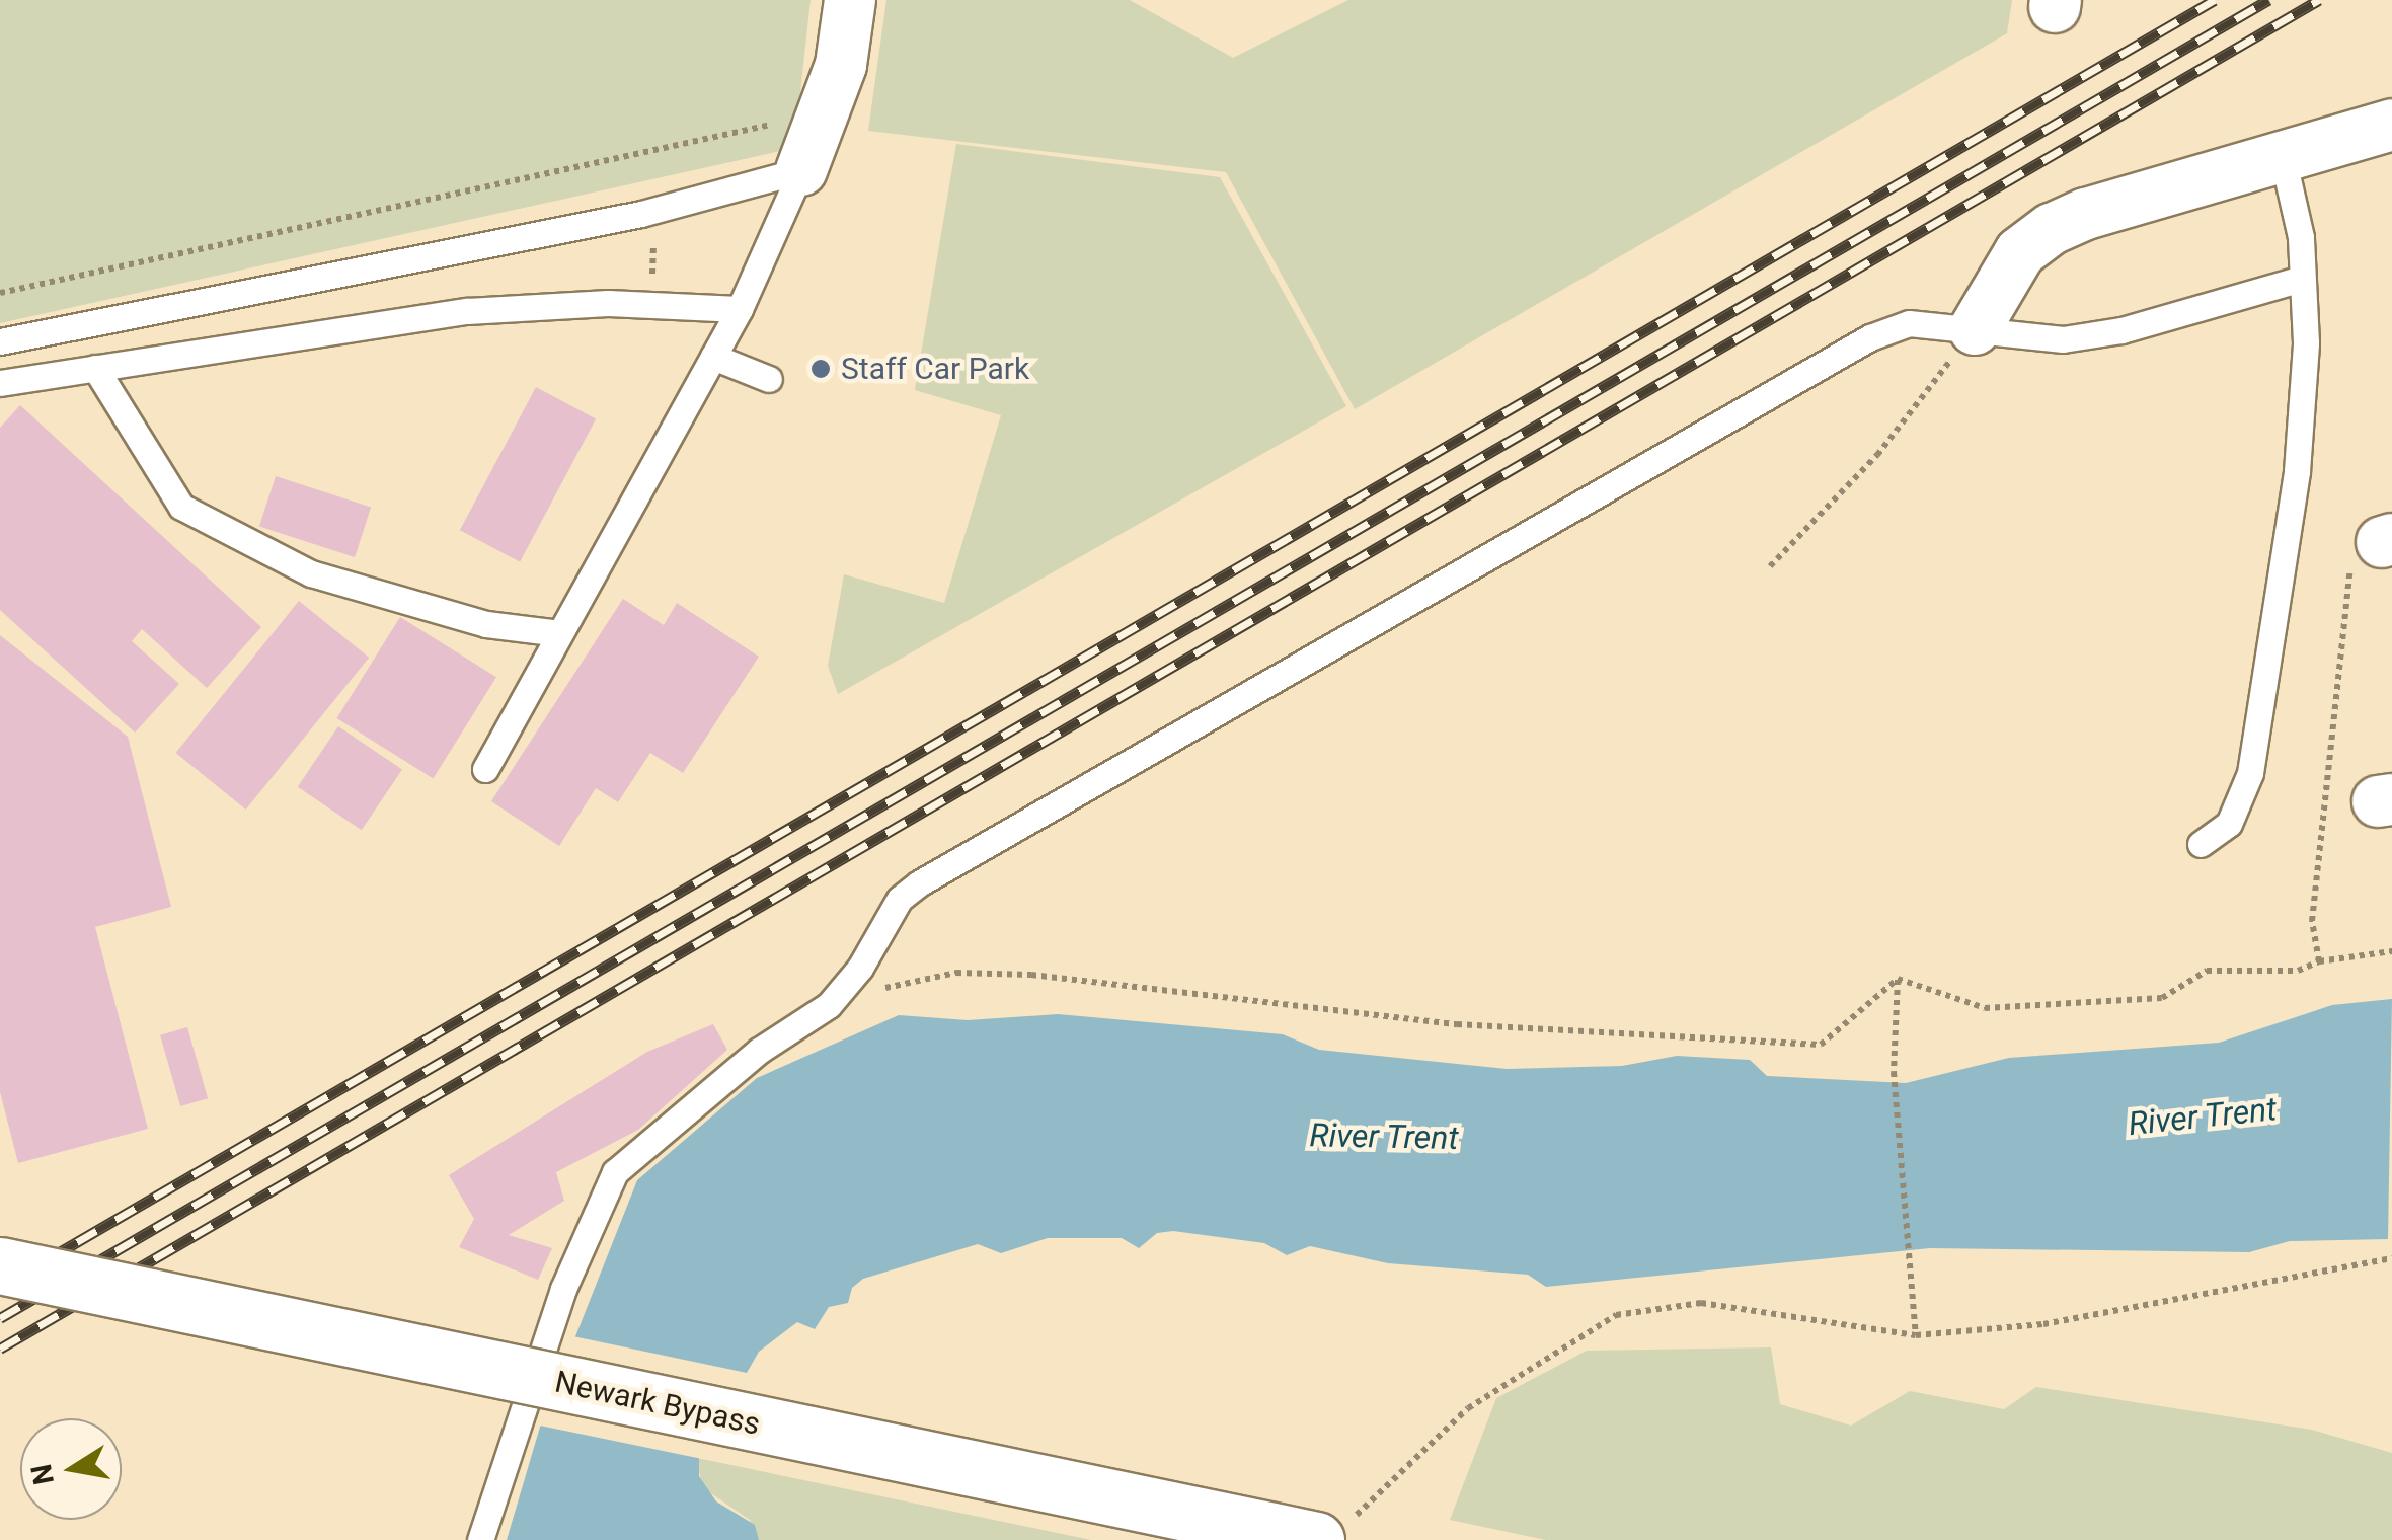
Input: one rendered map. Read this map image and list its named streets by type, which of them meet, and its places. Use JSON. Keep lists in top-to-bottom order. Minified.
{"streets":{"highway":["Newark Bypass"]},"water":["River Trent"],"places":["Staff Car Park"],"north":"left"}
